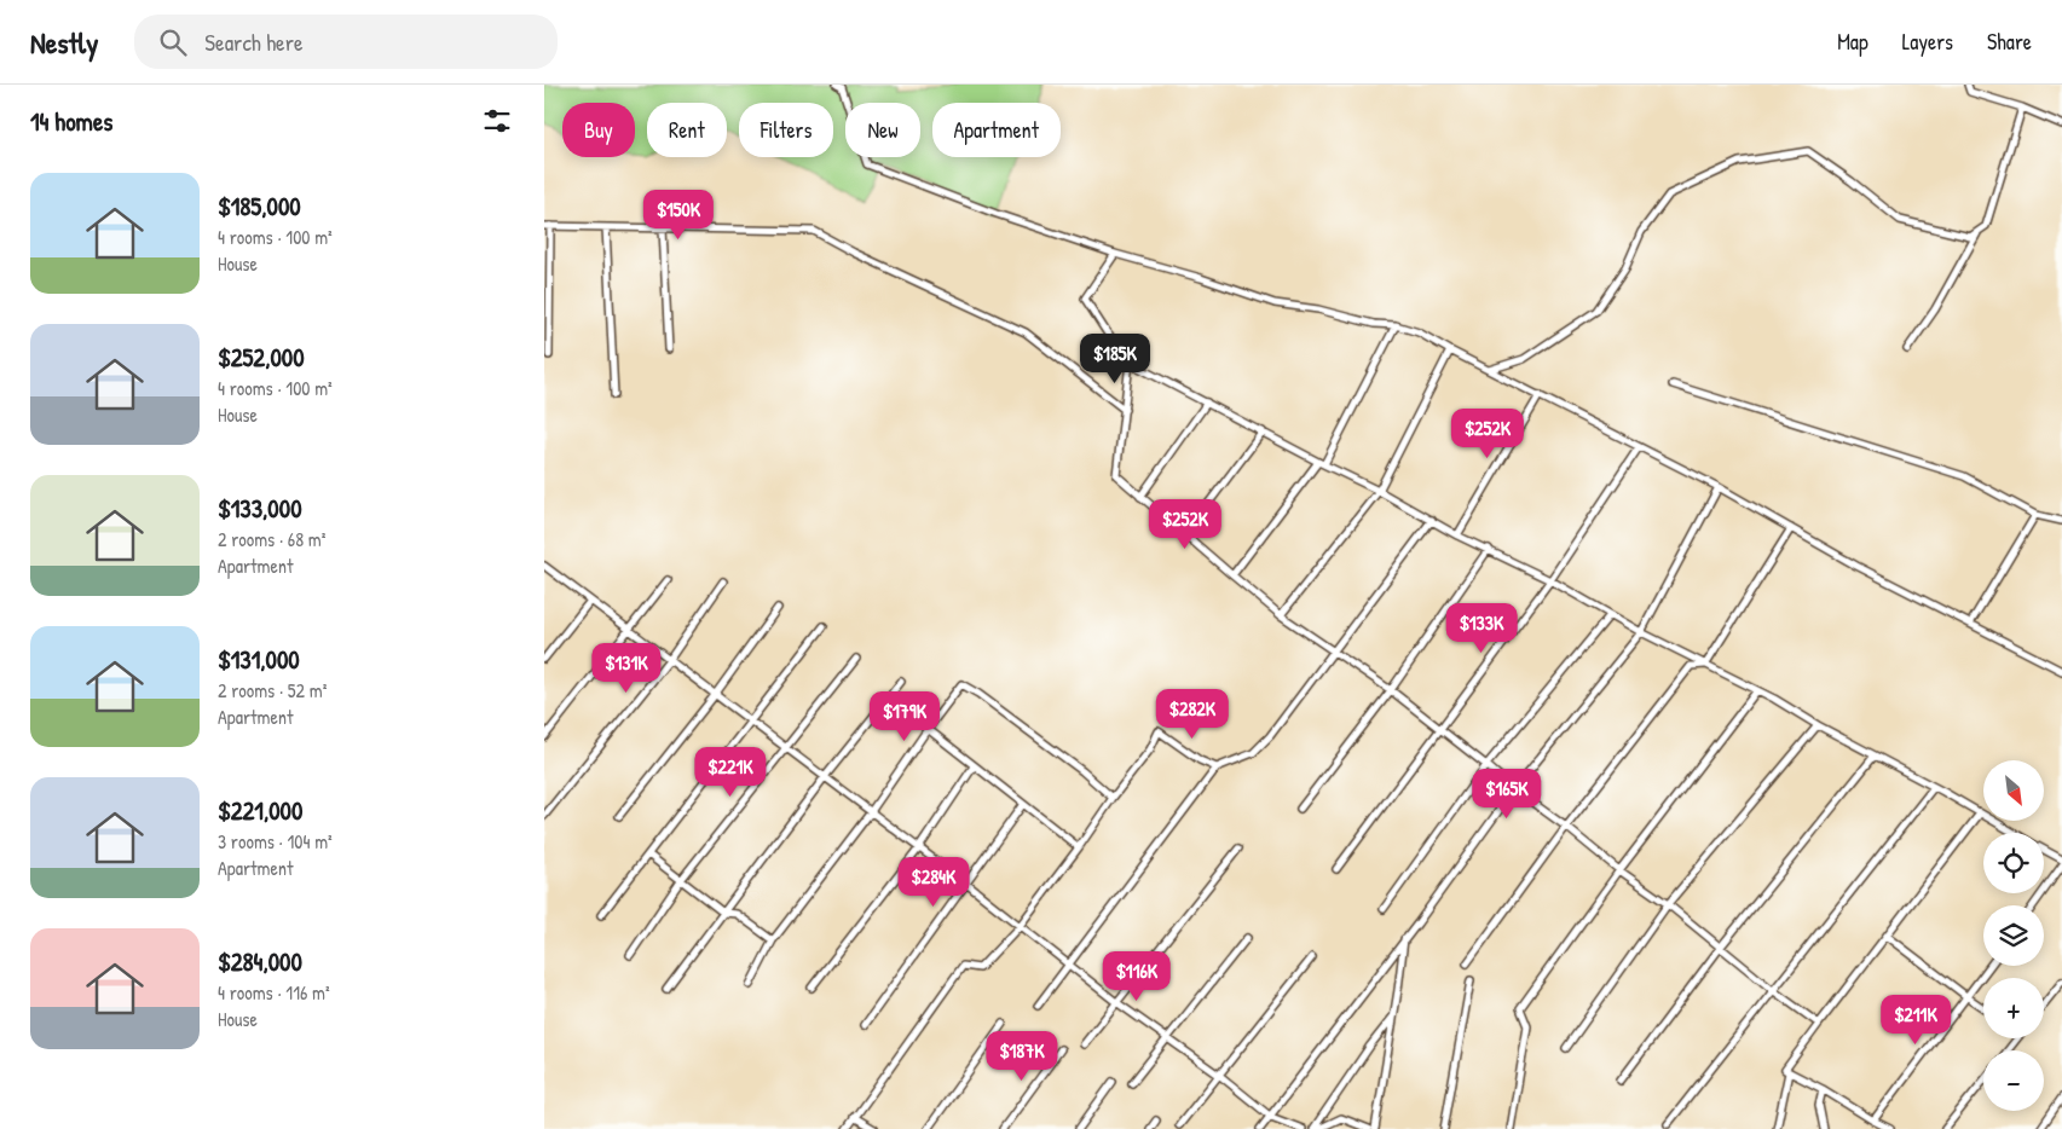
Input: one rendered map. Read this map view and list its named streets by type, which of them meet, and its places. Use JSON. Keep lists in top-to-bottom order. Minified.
{"north":"bottom right","page":{"header":"Nestly","search":"Search here","nav":["Map","Layers","Share"],"heading":"14 homes","chip":["Buy","Rent","Filters","New","Apartment"],"list":[{"name":"$185,000","note":"4 rooms · 100 m² · House"},{"name":"$252,000","note":"4 rooms · 100 m² · House"},{"name":"$133,000","note":"2 rooms · 68 m² · Apartment"},{"name":"$131,000","note":"2 rooms · 52 m² · Apartment"},{"name":"$221,000","note":"3 rooms · 104 m² · Apartment"},{"name":"$284,000","note":"4 rooms · 116 m² · House"}],"price":["$150K","$185K","$252K","$252K","$133K","$131K","$282K","$179K","$221K","$165K","$284K","$116K","$211K","$187K"],"map_buttons":["+","−"]}}
